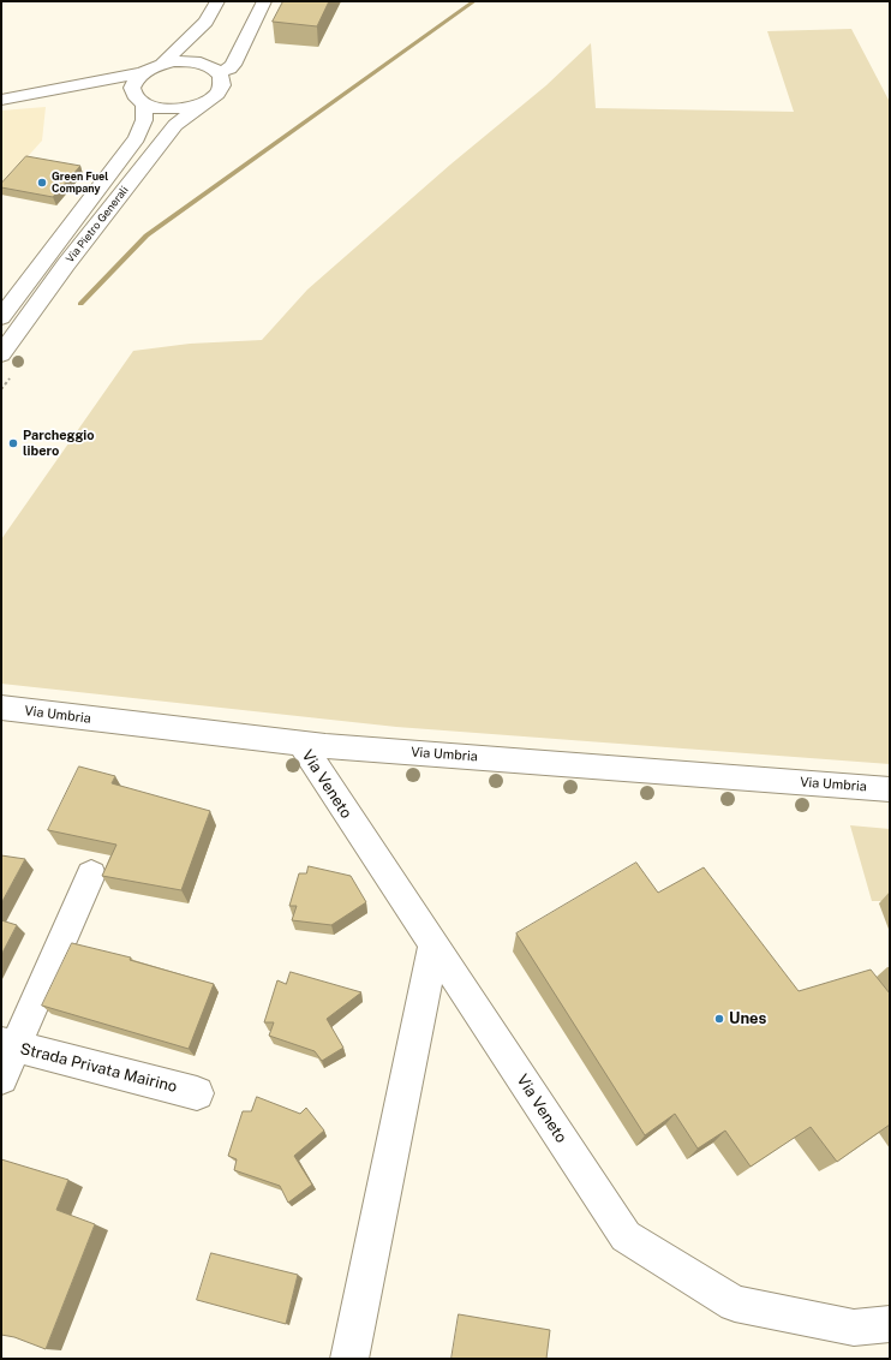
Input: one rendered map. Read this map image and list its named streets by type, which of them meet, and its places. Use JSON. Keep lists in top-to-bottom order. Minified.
{"streets":{"street":["Via Pietro Generali","Via Umbria","Via Veneto","Strada Privata Mairino"]},"crossings":[["Via Umbria","Via Veneto"]],"places":["Green Fuel Company","Parcheggio libero","Unes"]}
